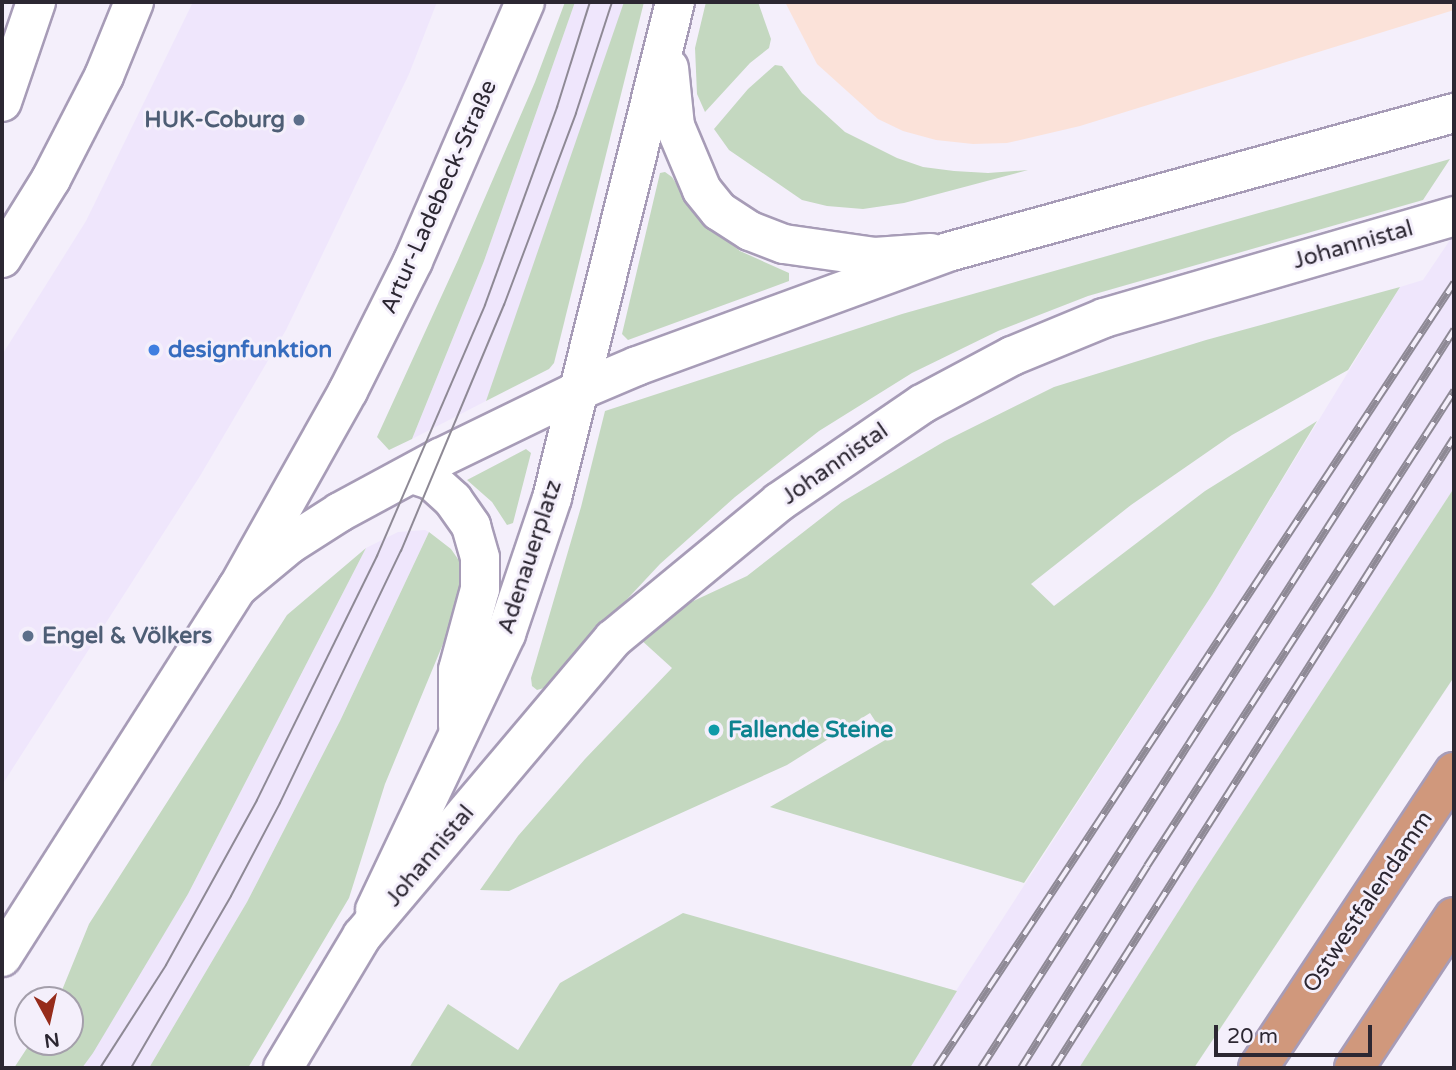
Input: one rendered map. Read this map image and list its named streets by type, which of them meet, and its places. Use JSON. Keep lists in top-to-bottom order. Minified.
{"streets":{"highway":["Ostwestfalendamm"],"main road":["Artur-Ladebeck-Straße","Johannistal","Adenauerplatz"]},"crossings":[["Johannistal","Adenauerplatz"]],"places":["HUK-Coburg","designfunktion","Engel & Völkers","Fallende Steine"],"scale_bar":"20 m","north":"bottom"}
